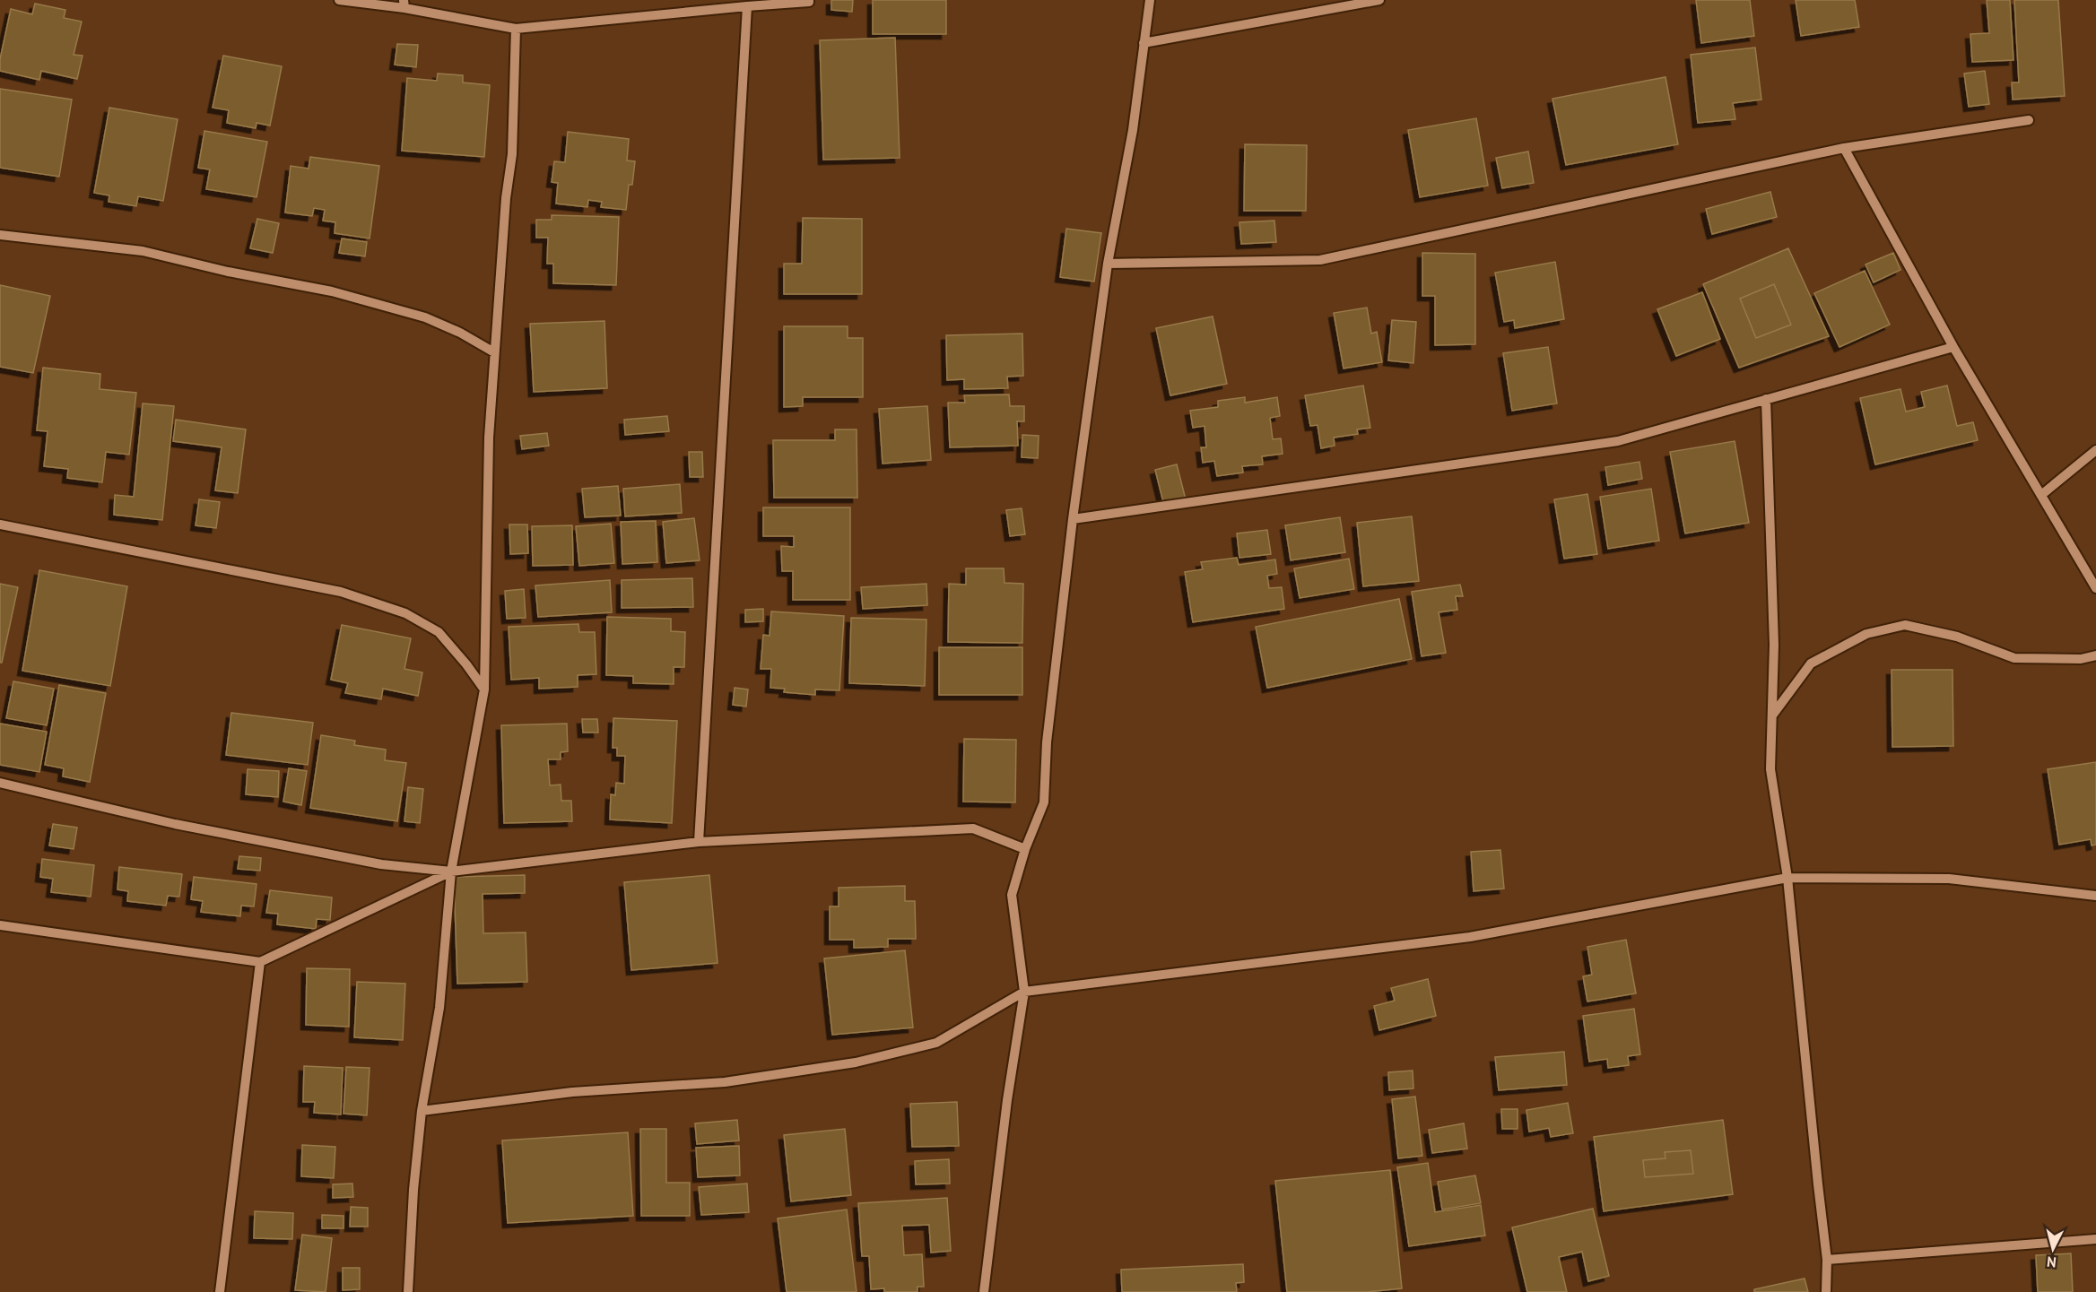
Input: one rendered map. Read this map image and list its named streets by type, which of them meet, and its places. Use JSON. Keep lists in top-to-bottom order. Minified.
{"north":"bottom"}
